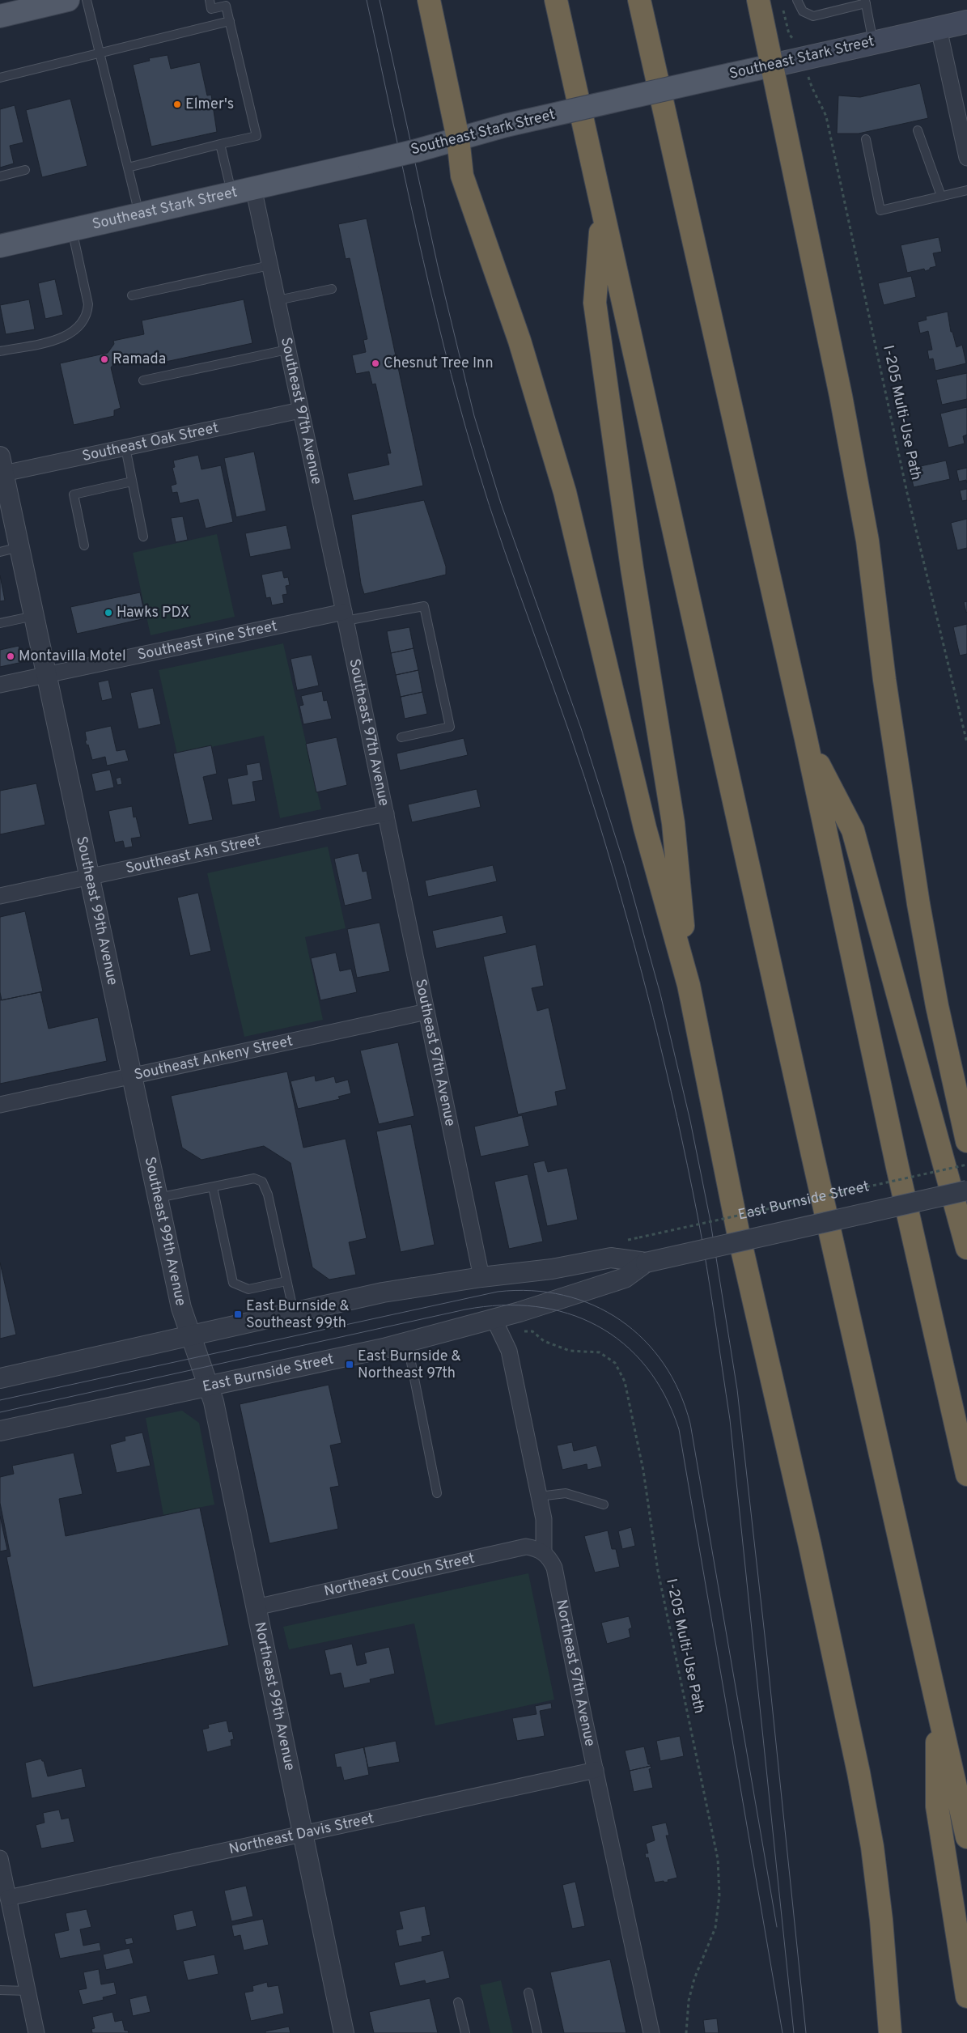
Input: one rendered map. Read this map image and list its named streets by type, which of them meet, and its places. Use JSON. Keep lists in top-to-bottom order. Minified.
{"streets":{"main road":["Southeast Stark Street"],"street":["Southeast 97th Avenue","Southeast Oak Street","Southeast Pine Street","Southeast Ash Street","Southeast 99th Avenue","Southeast Ankeny Street","East Burnside Street","Northeast Couch Street","Northeast 97th Avenue","Northeast 99th Avenue","Northeast Davis Street"],"path":["I-205 Multi-Use Path"]},"crossings":[["Southeast Stark Street","Southeast 97th Avenue"],["Southeast 97th Avenue","Southeast Oak Street"],["Southeast 97th Avenue","Southeast Pine Street"],["Southeast 97th Avenue","Southeast Ash Street"],["Southeast 97th Avenue","Southeast Ankeny Street"],["Southeast 97th Avenue","East Burnside Street"],["Southeast Oak Street","Southeast 99th Avenue"],["Southeast Pine Street","Southeast 99th Avenue"],["Southeast Ash Street","Southeast 99th Avenue"],["Southeast 99th Avenue","Southeast Ankeny Street"],["Southeast 99th Avenue","East Burnside Street"],["Southeast 99th Avenue","Northeast 99th Avenue"],["East Burnside Street","Northeast 99th Avenue"],["Northeast Couch Street","Northeast 97th Avenue"],["Northeast Couch Street","Northeast 99th Avenue"],["Northeast 97th Avenue","Northeast Davis Street"],["Northeast 99th Avenue","Northeast Davis Street"]],"places":{"other":["Elmer's","Ramada","Chesnut Tree Inn","Hawks PDX","Montavilla Motel"],"transit":["East Burnside & Southeast 99th","East Burnside & Northeast 97th"]}}
